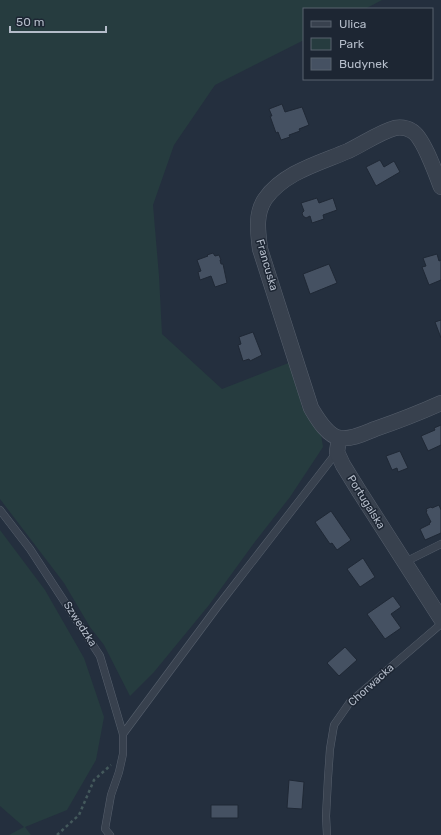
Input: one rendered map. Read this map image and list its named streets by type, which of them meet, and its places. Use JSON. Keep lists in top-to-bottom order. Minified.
{"streets":{"street":["Francuska","Portugalska"],"lane":["Szwedzka","Chorwacka"]},"crossings":[["Francuska","Portugalska"]],"legend":["Ulica","Park","Budynek"],"scale_bar":"50 m"}
